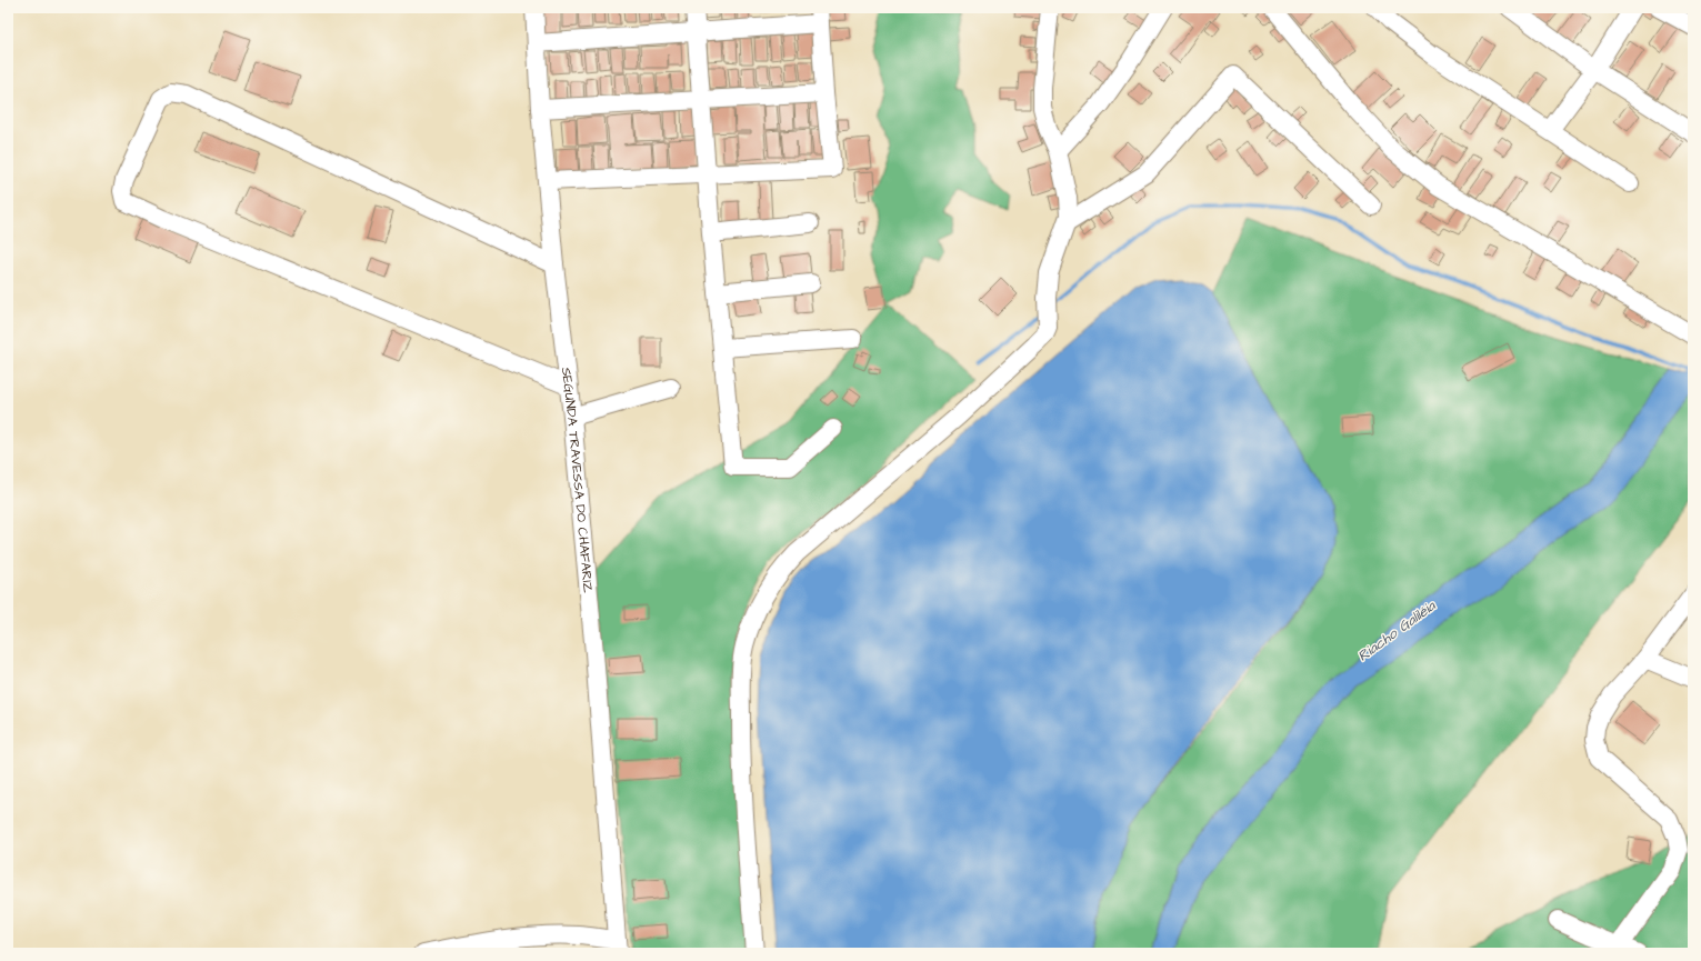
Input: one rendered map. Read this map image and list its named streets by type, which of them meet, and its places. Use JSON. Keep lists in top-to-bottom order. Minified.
{"streets":{"street":["SEGUNDA TRAVESSA DO CHAFARIZ"]},"water":["Riacho Galiléia"]}
